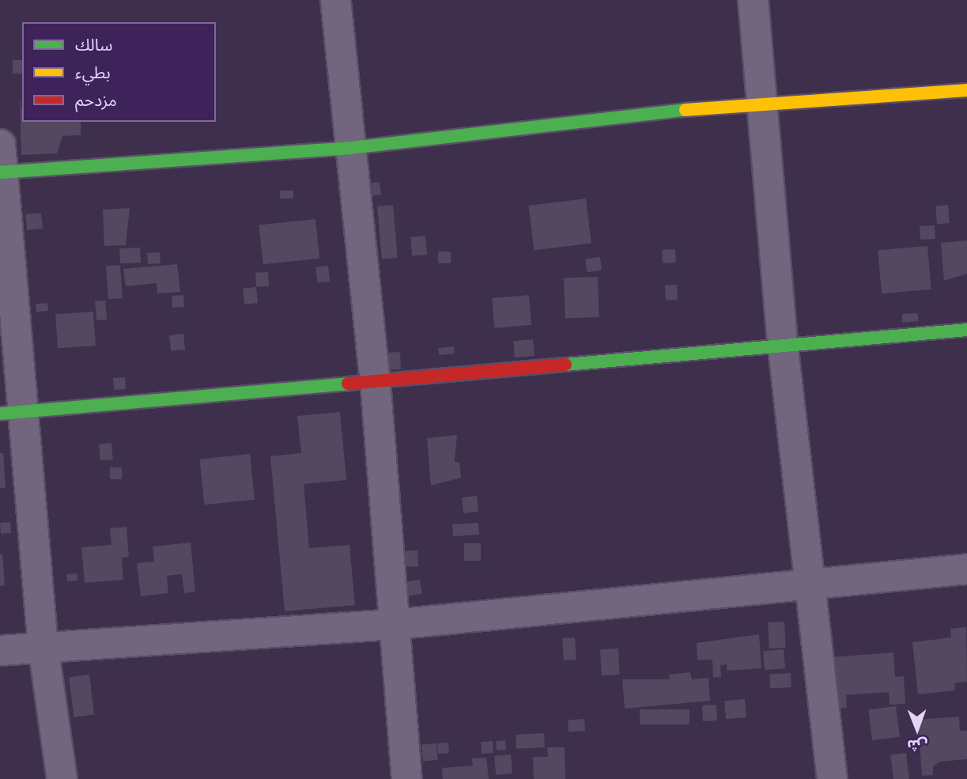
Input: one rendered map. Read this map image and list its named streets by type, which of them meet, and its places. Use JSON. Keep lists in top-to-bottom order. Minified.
{"legend":["سالك","بطيء","مزدحم"],"north":"bottom"}
